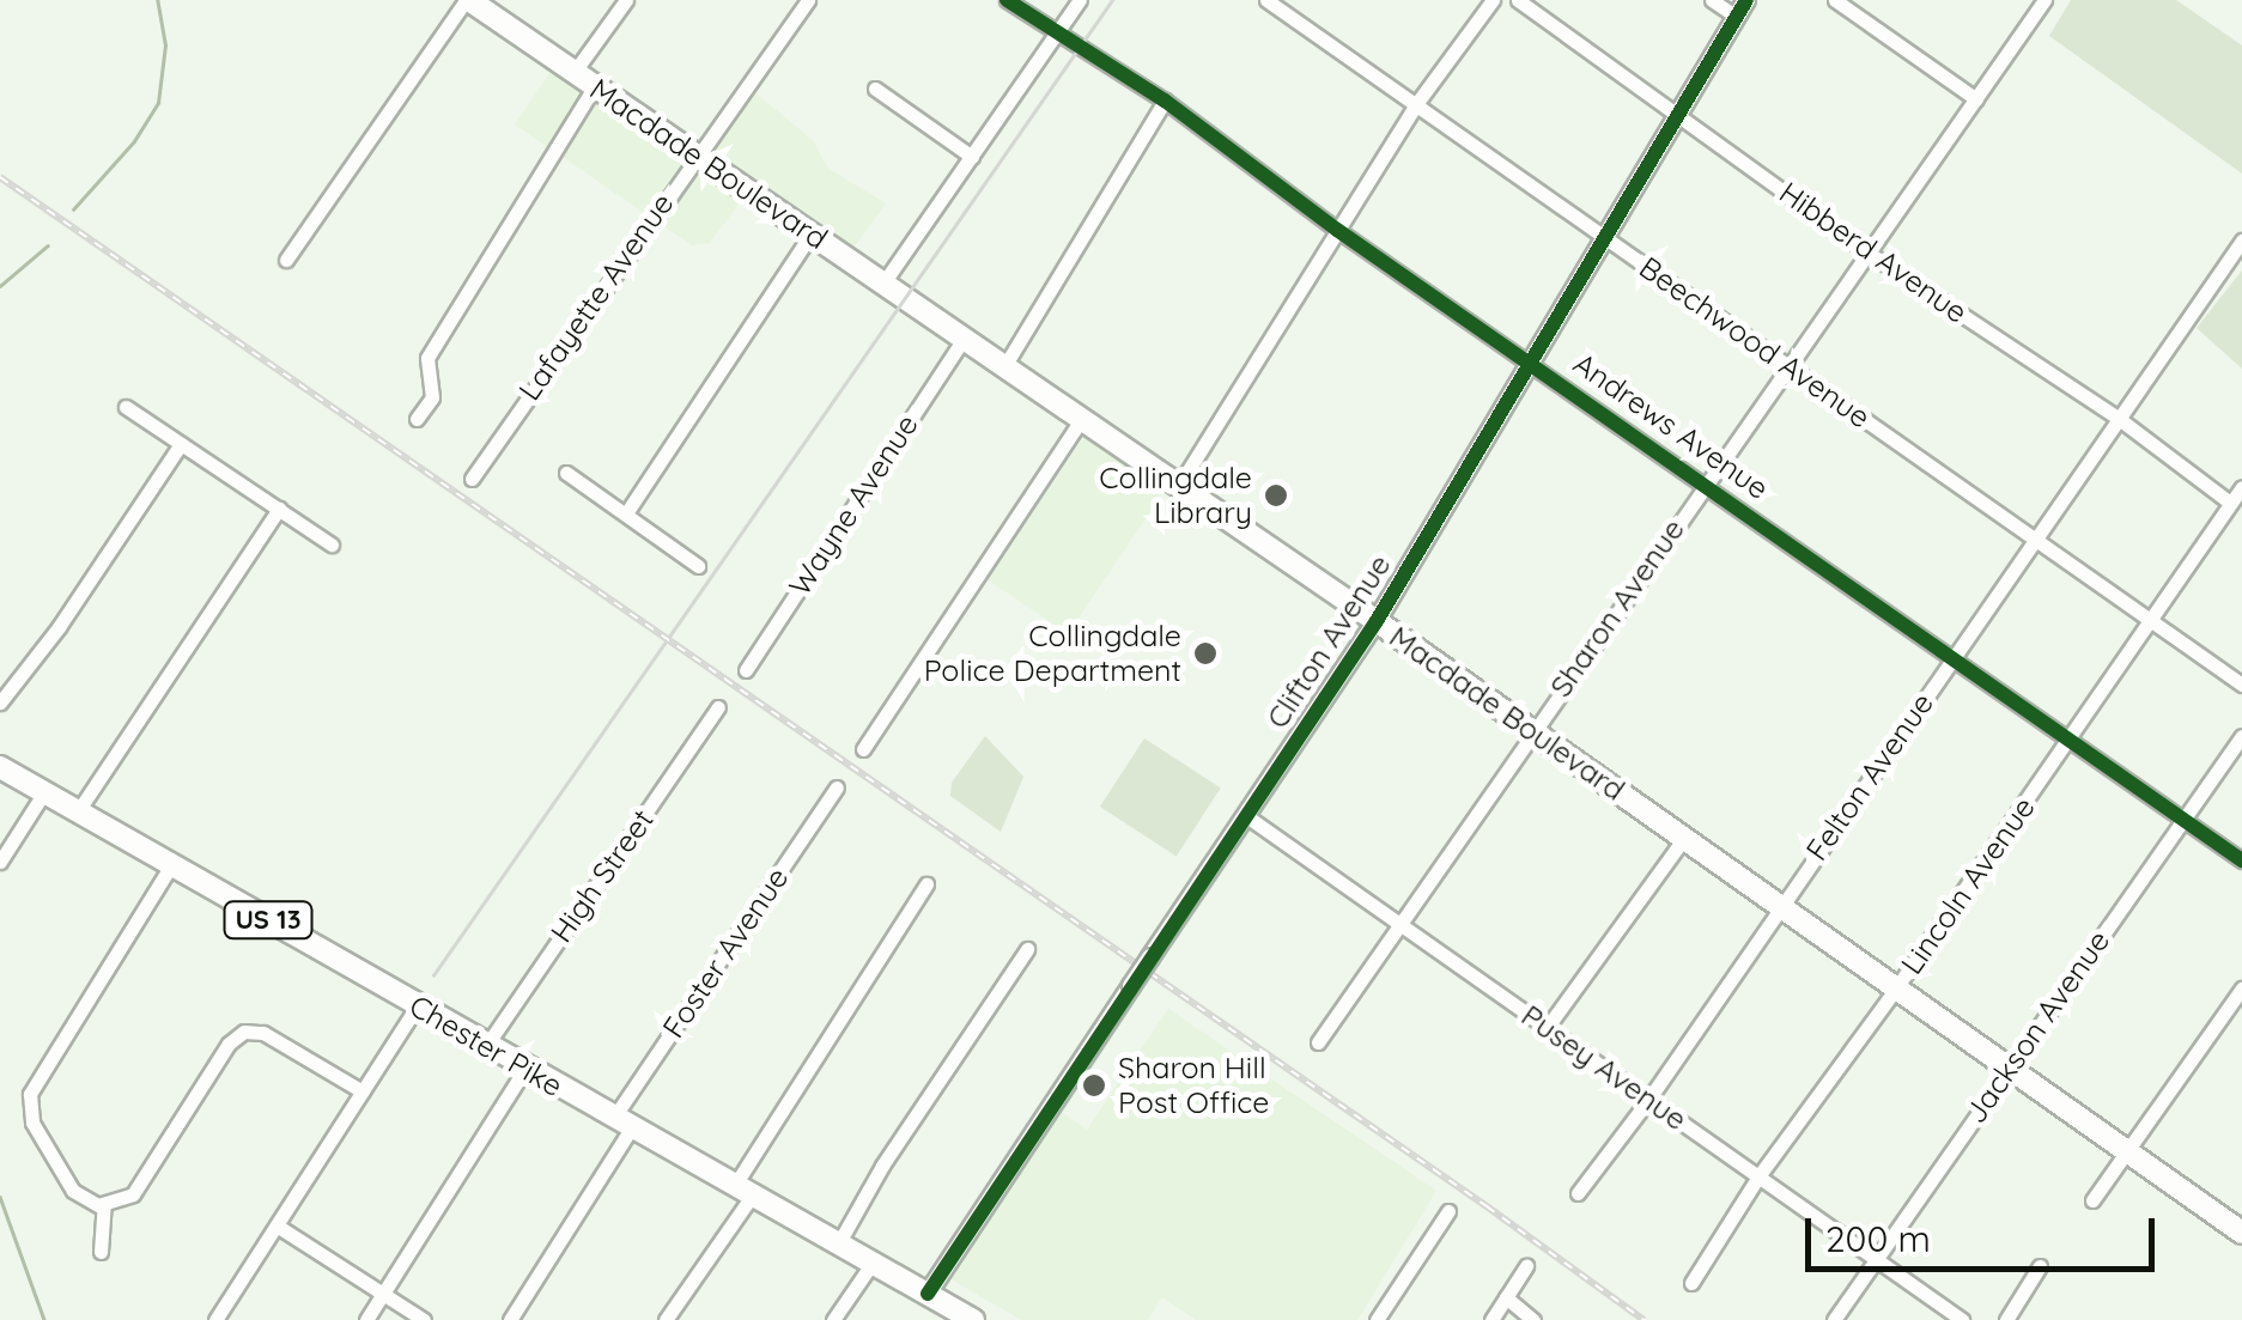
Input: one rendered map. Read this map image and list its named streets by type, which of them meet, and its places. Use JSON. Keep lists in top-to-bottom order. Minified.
{"streets":{"main road":["Macdade Boulevard","US 13","Chester Pike"],"street":["Hibberd Avenue","Lafayette Avenue","Beechwood Avenue","Andrews Avenue","Wayne Avenue","Sharon Avenue","Clifton Avenue","Felton Avenue","High Street","Lincoln Avenue","Foster Avenue","Jackson Avenue","Pusey Avenue"]},"crossings":[["Macdade Boulevard","Lafayette Avenue"],["Macdade Boulevard","Wayne Avenue"],["Macdade Boulevard","Sharon Avenue"],["Macdade Boulevard","Clifton Avenue"],["Macdade Boulevard","Felton Avenue"],["Macdade Boulevard","Lincoln Avenue"],["Macdade Boulevard","Jackson Avenue"],["Hibberd Avenue","Sharon Avenue"],["Hibberd Avenue","Clifton Avenue"],["Hibberd Avenue","Felton Avenue"],["Hibberd Avenue","Lincoln Avenue"],["Beechwood Avenue","Sharon Avenue"],["Beechwood Avenue","Clifton Avenue"],["Beechwood Avenue","Felton Avenue"],["Beechwood Avenue","Lincoln Avenue"],["Andrews Avenue","Sharon Avenue"],["Andrews Avenue","Clifton Avenue"],["Andrews Avenue","Felton Avenue"],["Andrews Avenue","Lincoln Avenue"],["Andrews Avenue","Jackson Avenue"],["Sharon Avenue","Pusey Avenue"],["Clifton Avenue","Chester Pike"],["Clifton Avenue","Pusey Avenue"],["Felton Avenue","Pusey Avenue"],["High Street","Chester Pike"],["Lincoln Avenue","Pusey Avenue"],["Foster Avenue","Chester Pike"],["Jackson Avenue","Pusey Avenue"]],"places":["Collingdale Library","Collingdale Police Department","Sharon Hill Post Office"],"scale_bar":"200 m"}
